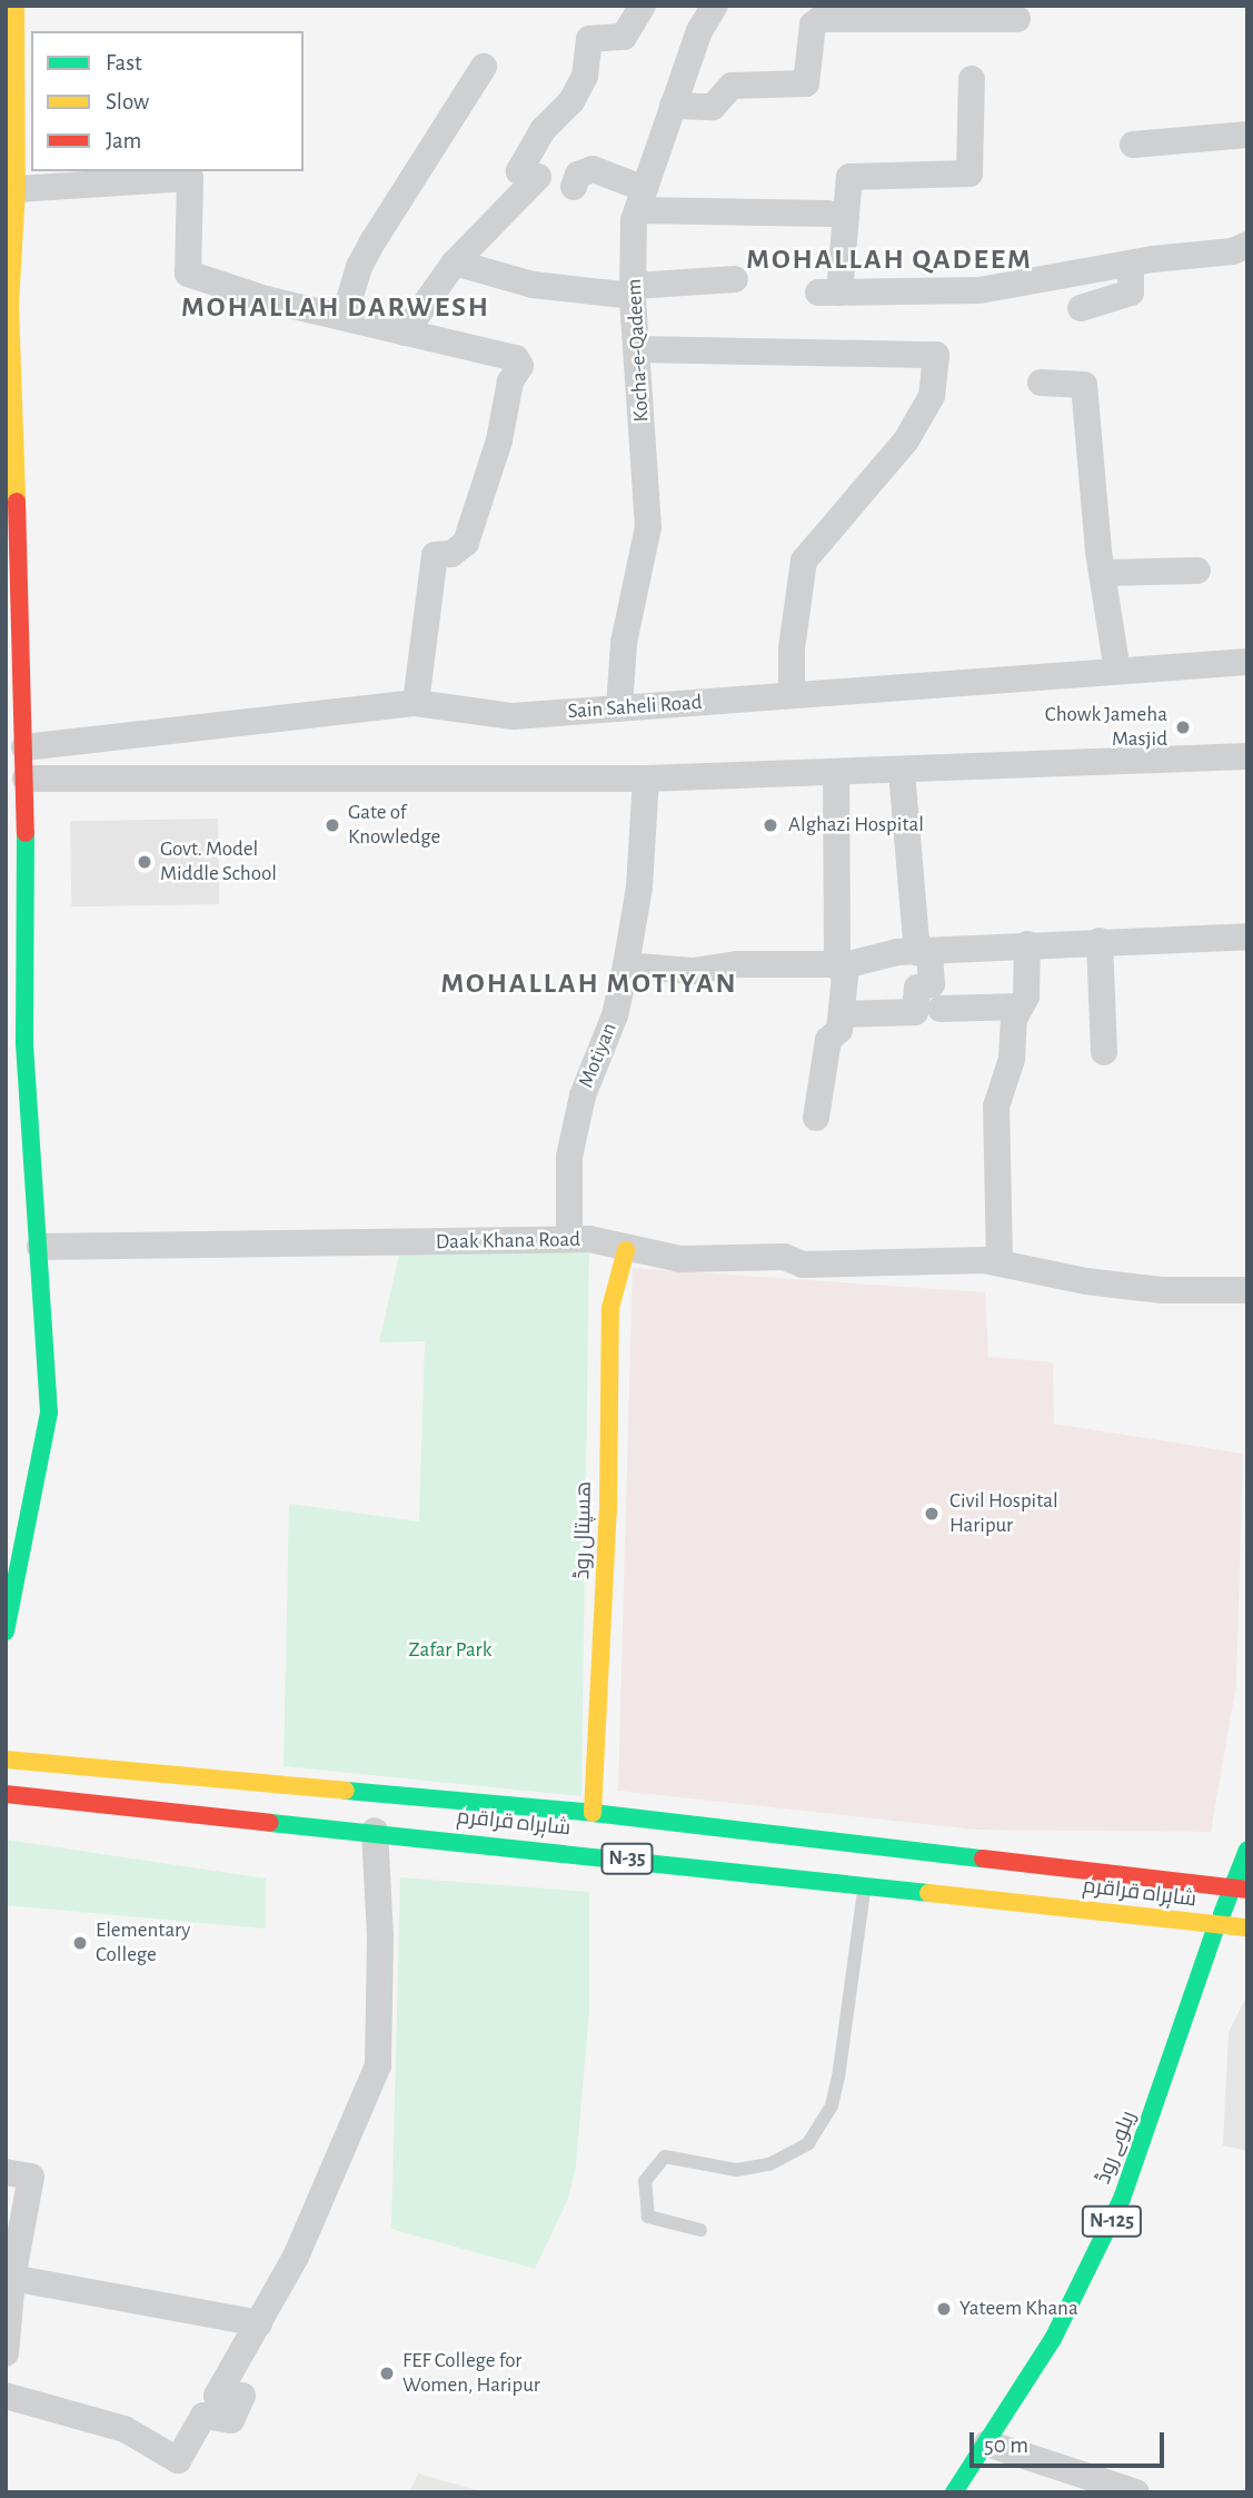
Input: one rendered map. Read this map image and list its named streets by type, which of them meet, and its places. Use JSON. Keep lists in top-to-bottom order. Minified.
{"streets":{"main road":["ھسپتال روڈ","شاہراہ قراقرم","N-35","ریلوے روڈ","N-125"],"street":["Kocha-e-Qadeem","Sain Saheli Road","Motiyan","Daak Khana Road"]},"crossings":[["Kocha-e-Qadeem","Sain Saheli Road"],["Motiyan","Daak Khana Road"],["Daak Khana Road","ھسپتال روڈ"],["ھسپتال روڈ","شاہراہ قراقرم"],["شاہراہ قراقرم","ریلوے روڈ"]],"districts":["MOHALLAH QADEEM","MOHALLAH DARWESH","MOHALLAH MOTIYAN"],"parks":["Zafar Park"],"places":["Chowk Jameha Masjid","Gate of Knowledge","Alghazi Hospital","Govt. Model Middle School","Civil Hospital Haripur","Elementary College","Yateem Khana","FEF College for Women, Haripur"],"legend":["Fast","Slow","Jam"],"scale_bar":"50 m"}
